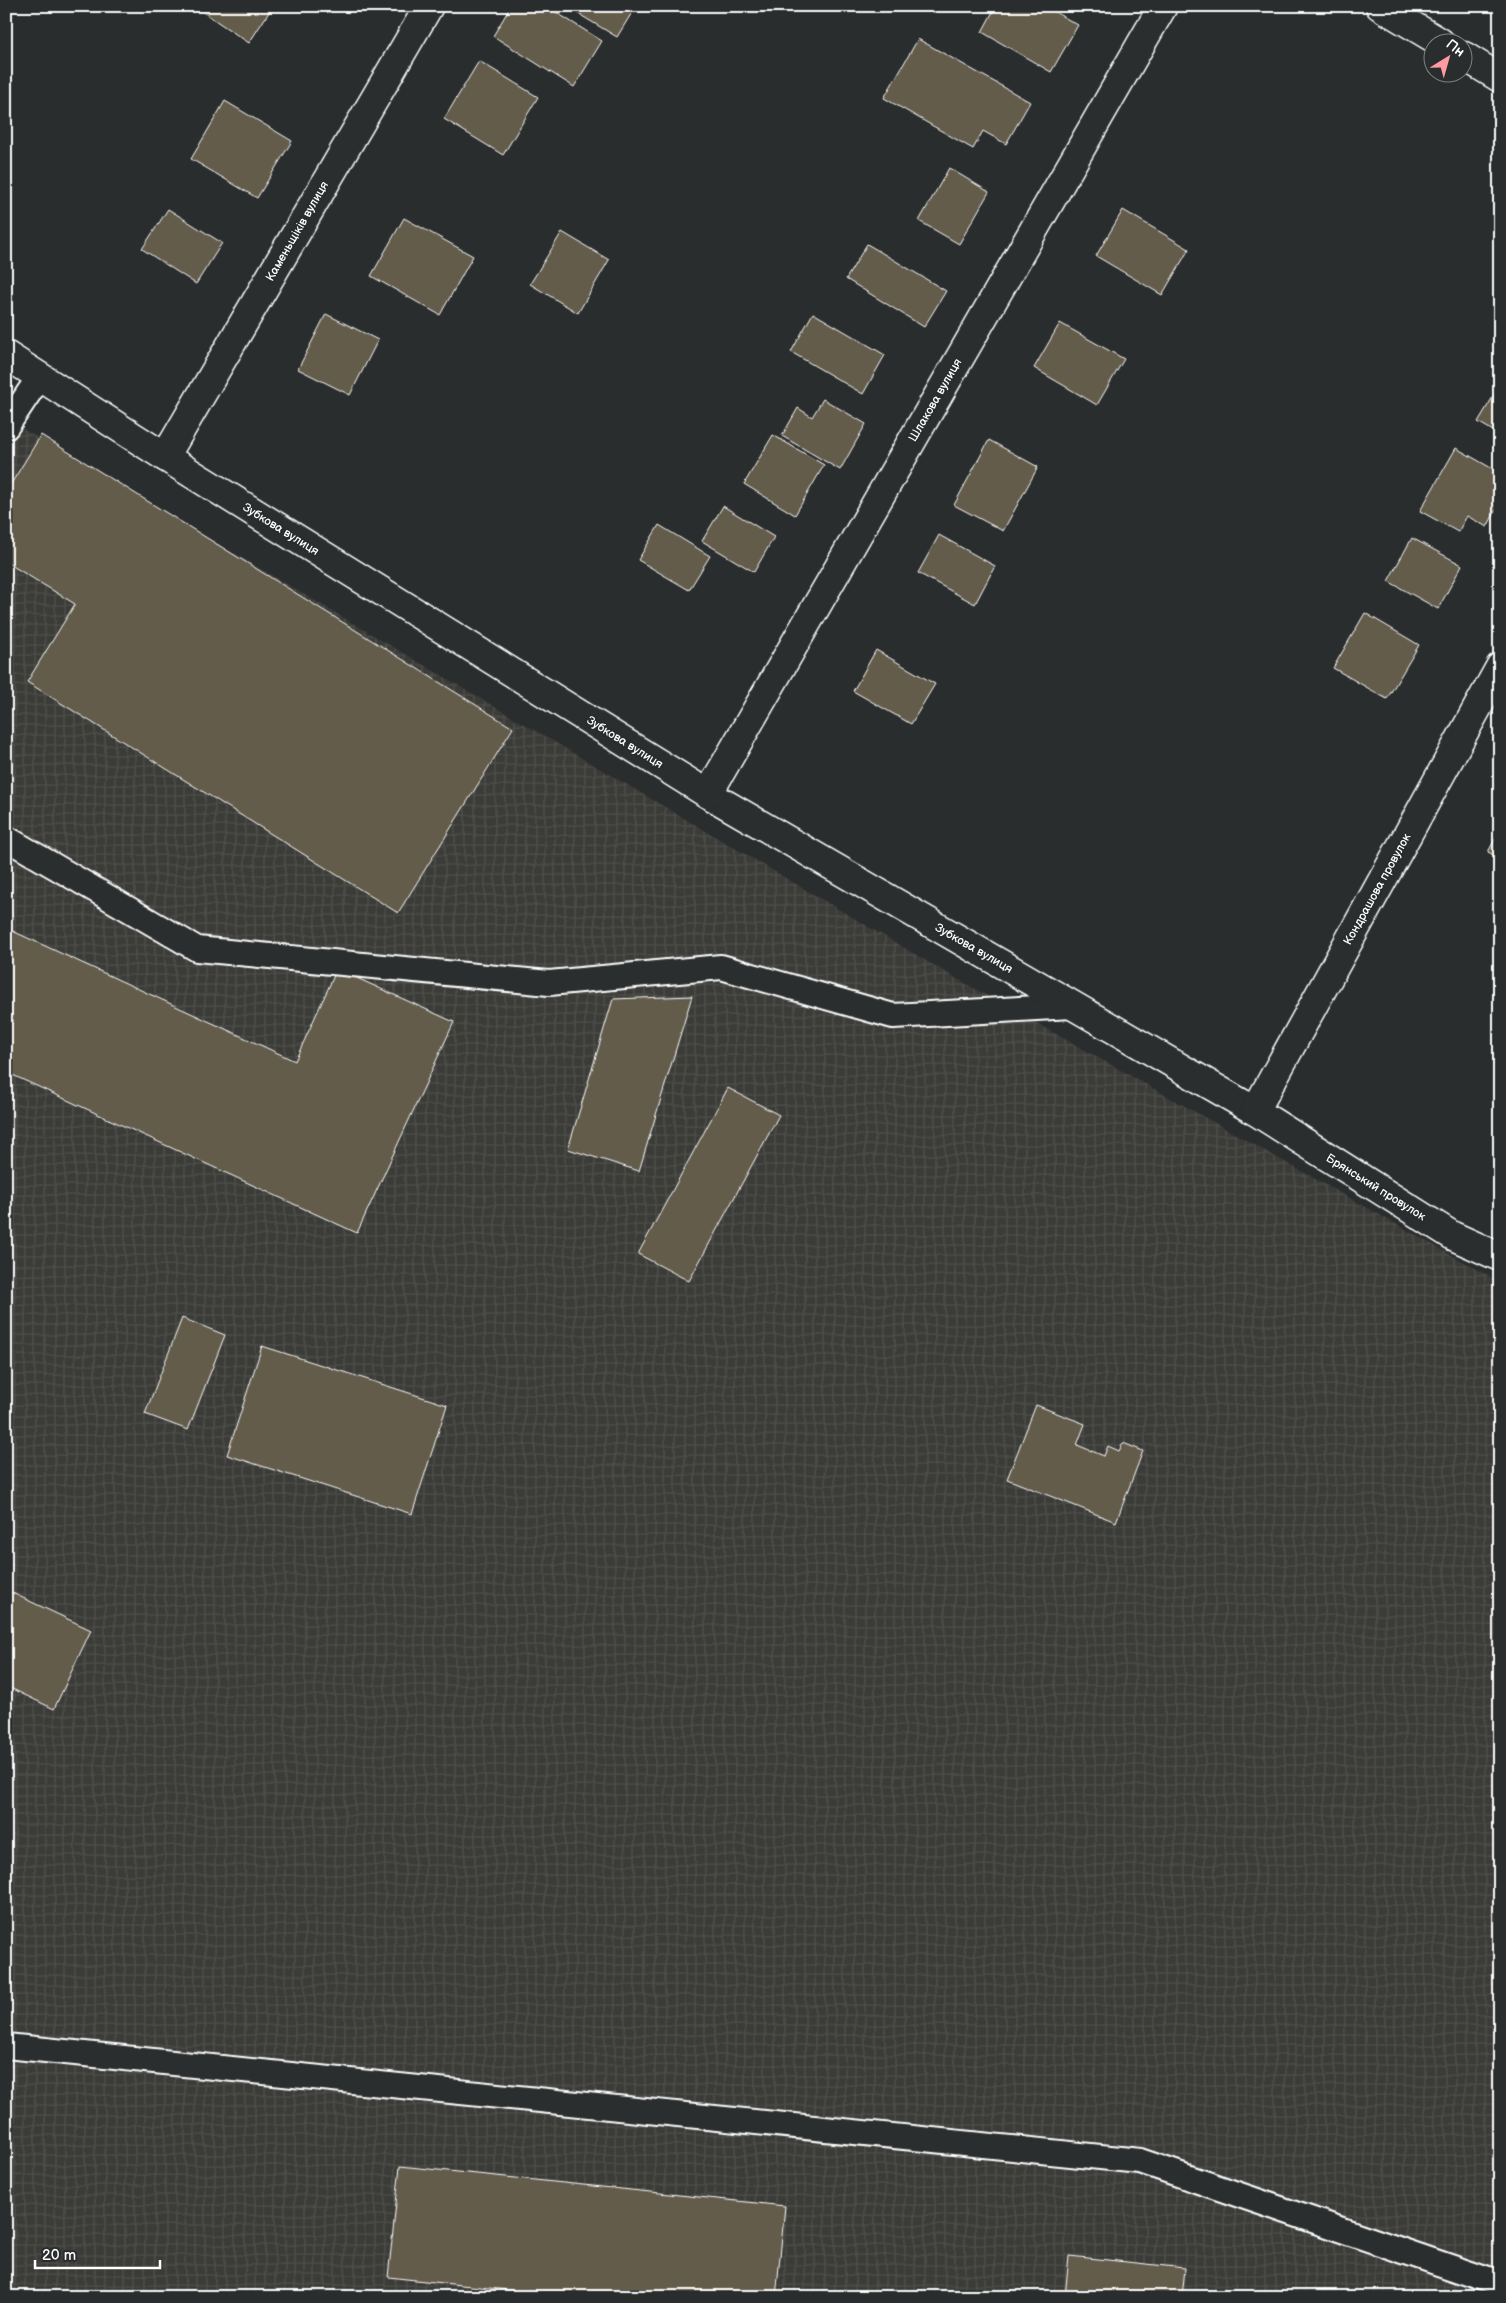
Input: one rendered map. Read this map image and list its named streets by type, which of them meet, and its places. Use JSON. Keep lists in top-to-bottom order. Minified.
{"streets":{"street":["Каменьщіків вулиця","Шлакова вулиця","Зубкова вулиця","Кондрашова провулок","Брянський провулок"]},"crossings":[["Каменьщіків вулиця","Зубкова вулиця"],["Шлакова вулиця","Зубкова вулиця"],["Зубкова вулиця","Кондрашова провулок"],["Зубкова вулиця","Брянський провулок"],["Кондрашова провулок","Брянський провулок"]],"scale_bar":"20 m","north":"top right"}
